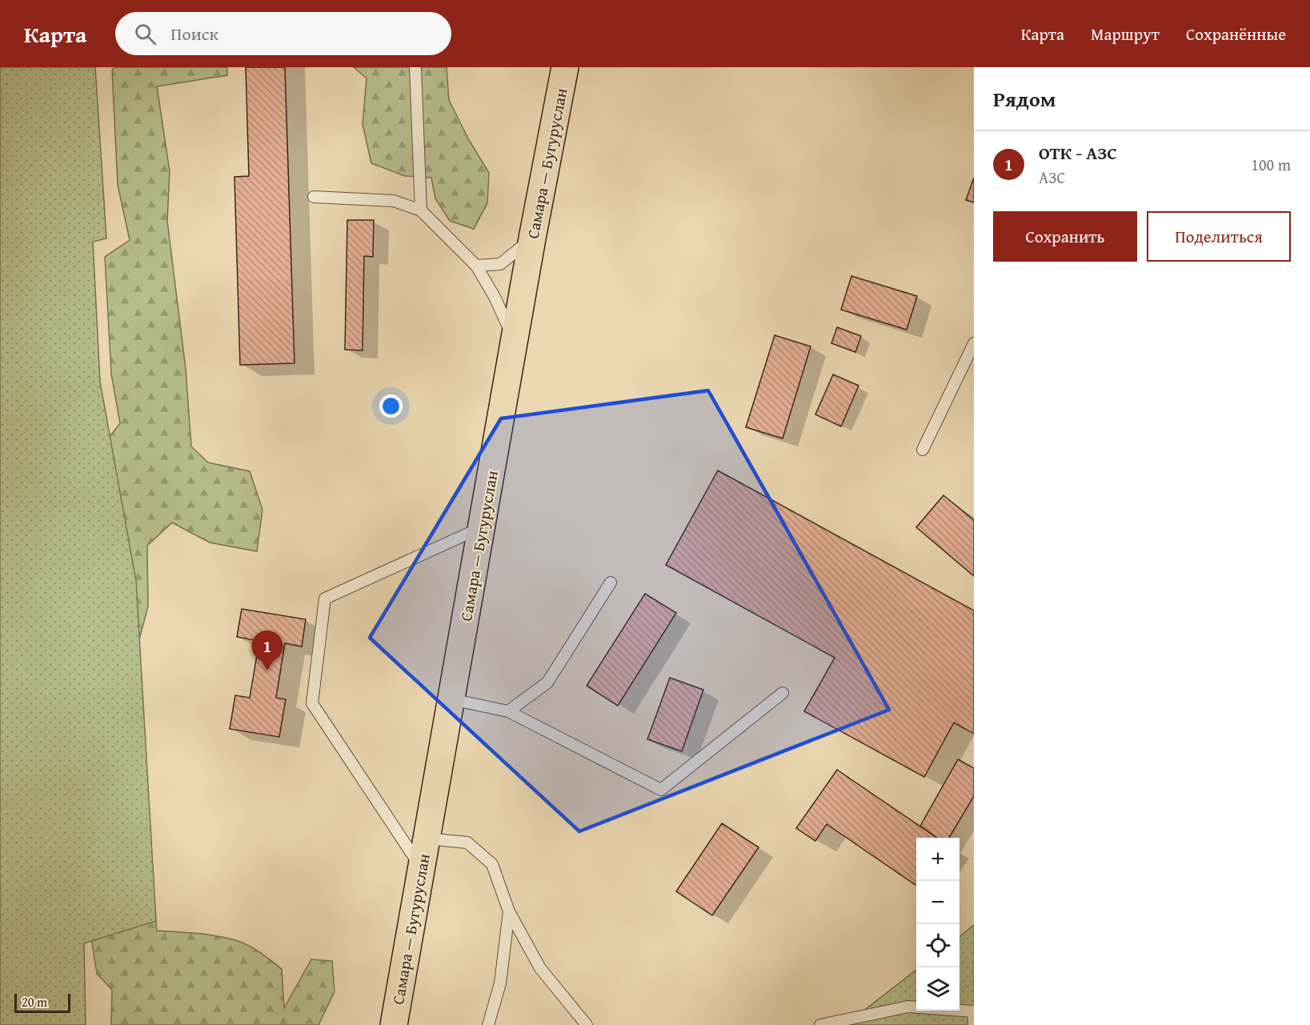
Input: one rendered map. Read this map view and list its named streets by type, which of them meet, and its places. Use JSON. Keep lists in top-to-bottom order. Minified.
{"streets":{"main road":["Самара — Бугуруслан"]},"scale_bar":"20 m","page":{"header":"Карта","search":"Поиск","nav":["Карта","Маршрут","Сохранённые"],"heading":"Рядом","list":[{"mark":"1","name":"ОТК - АЗС","note":"АЗС","value":"100 m"}],"buttons":["Сохранить","Поделиться"],"pins":"1","map_buttons":["+","−"],"scale":"20 m"}}
